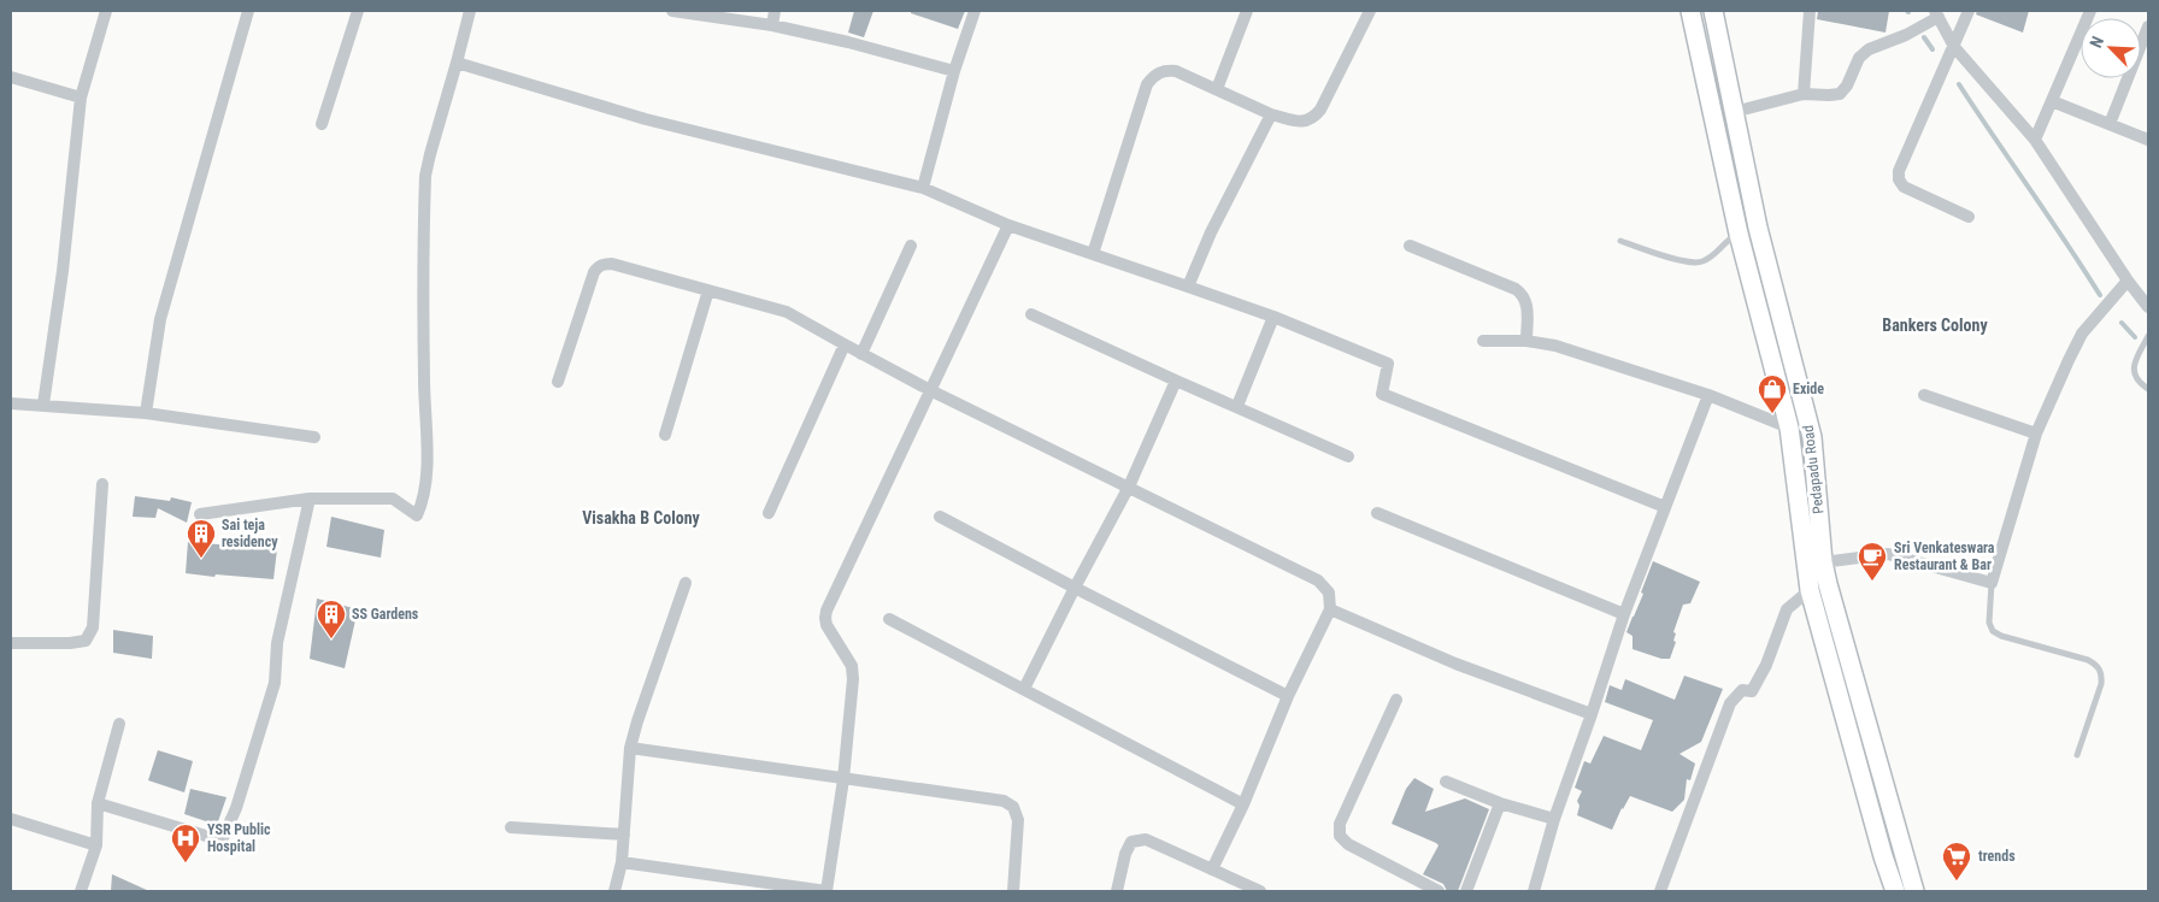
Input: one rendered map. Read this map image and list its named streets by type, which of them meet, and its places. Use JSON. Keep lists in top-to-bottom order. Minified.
{"streets":{"main road":["Pedapadu Road"]},"districts":["Bankers Colony","Visakha B Colony"],"places":{"shop":["Exide"],"building":["Sai teja residency","SS Gardens"],"cafe":["Sri Venkateswara Restaurant & Bar"],"hospital":["YSR Public Hospital"],"supermarket":["trends"]},"north":"top left"}
